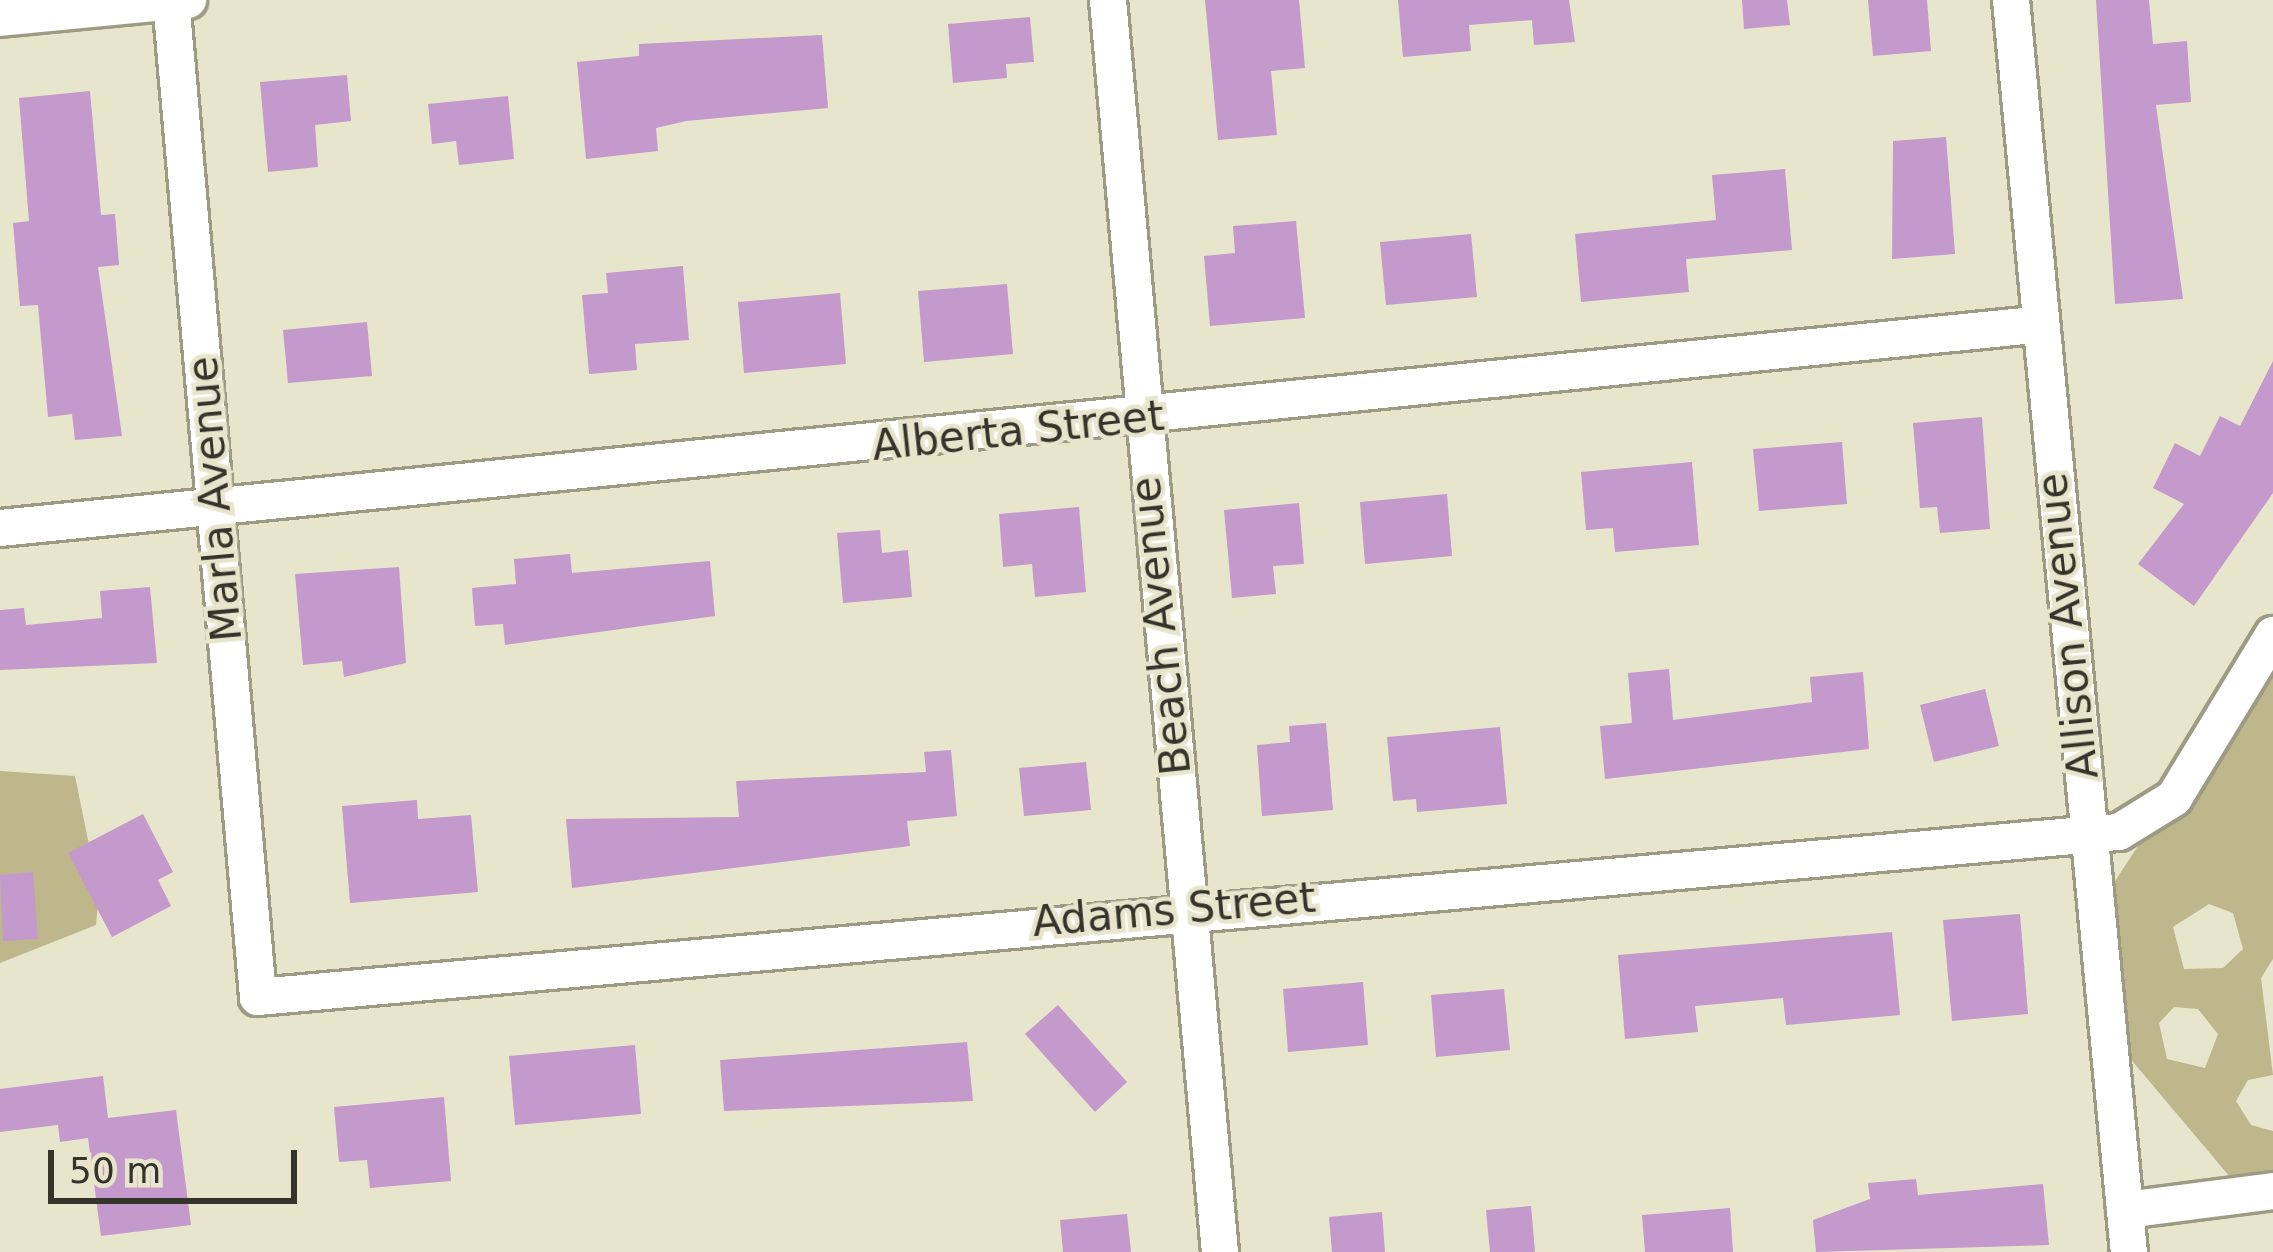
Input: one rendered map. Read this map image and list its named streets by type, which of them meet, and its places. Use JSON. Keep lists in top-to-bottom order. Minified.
{"streets":{"street":["Alberta Street","Marla Avenue","Beach Avenue","Allison Avenue","Adams Street"]},"crossings":[["Alberta Street","Marla Avenue"],["Alberta Street","Beach Avenue"],["Alberta Street","Allison Avenue"],["Marla Avenue","Adams Street"],["Beach Avenue","Adams Street"],["Allison Avenue","Adams Street"]],"scale_bar":"50 m"}
